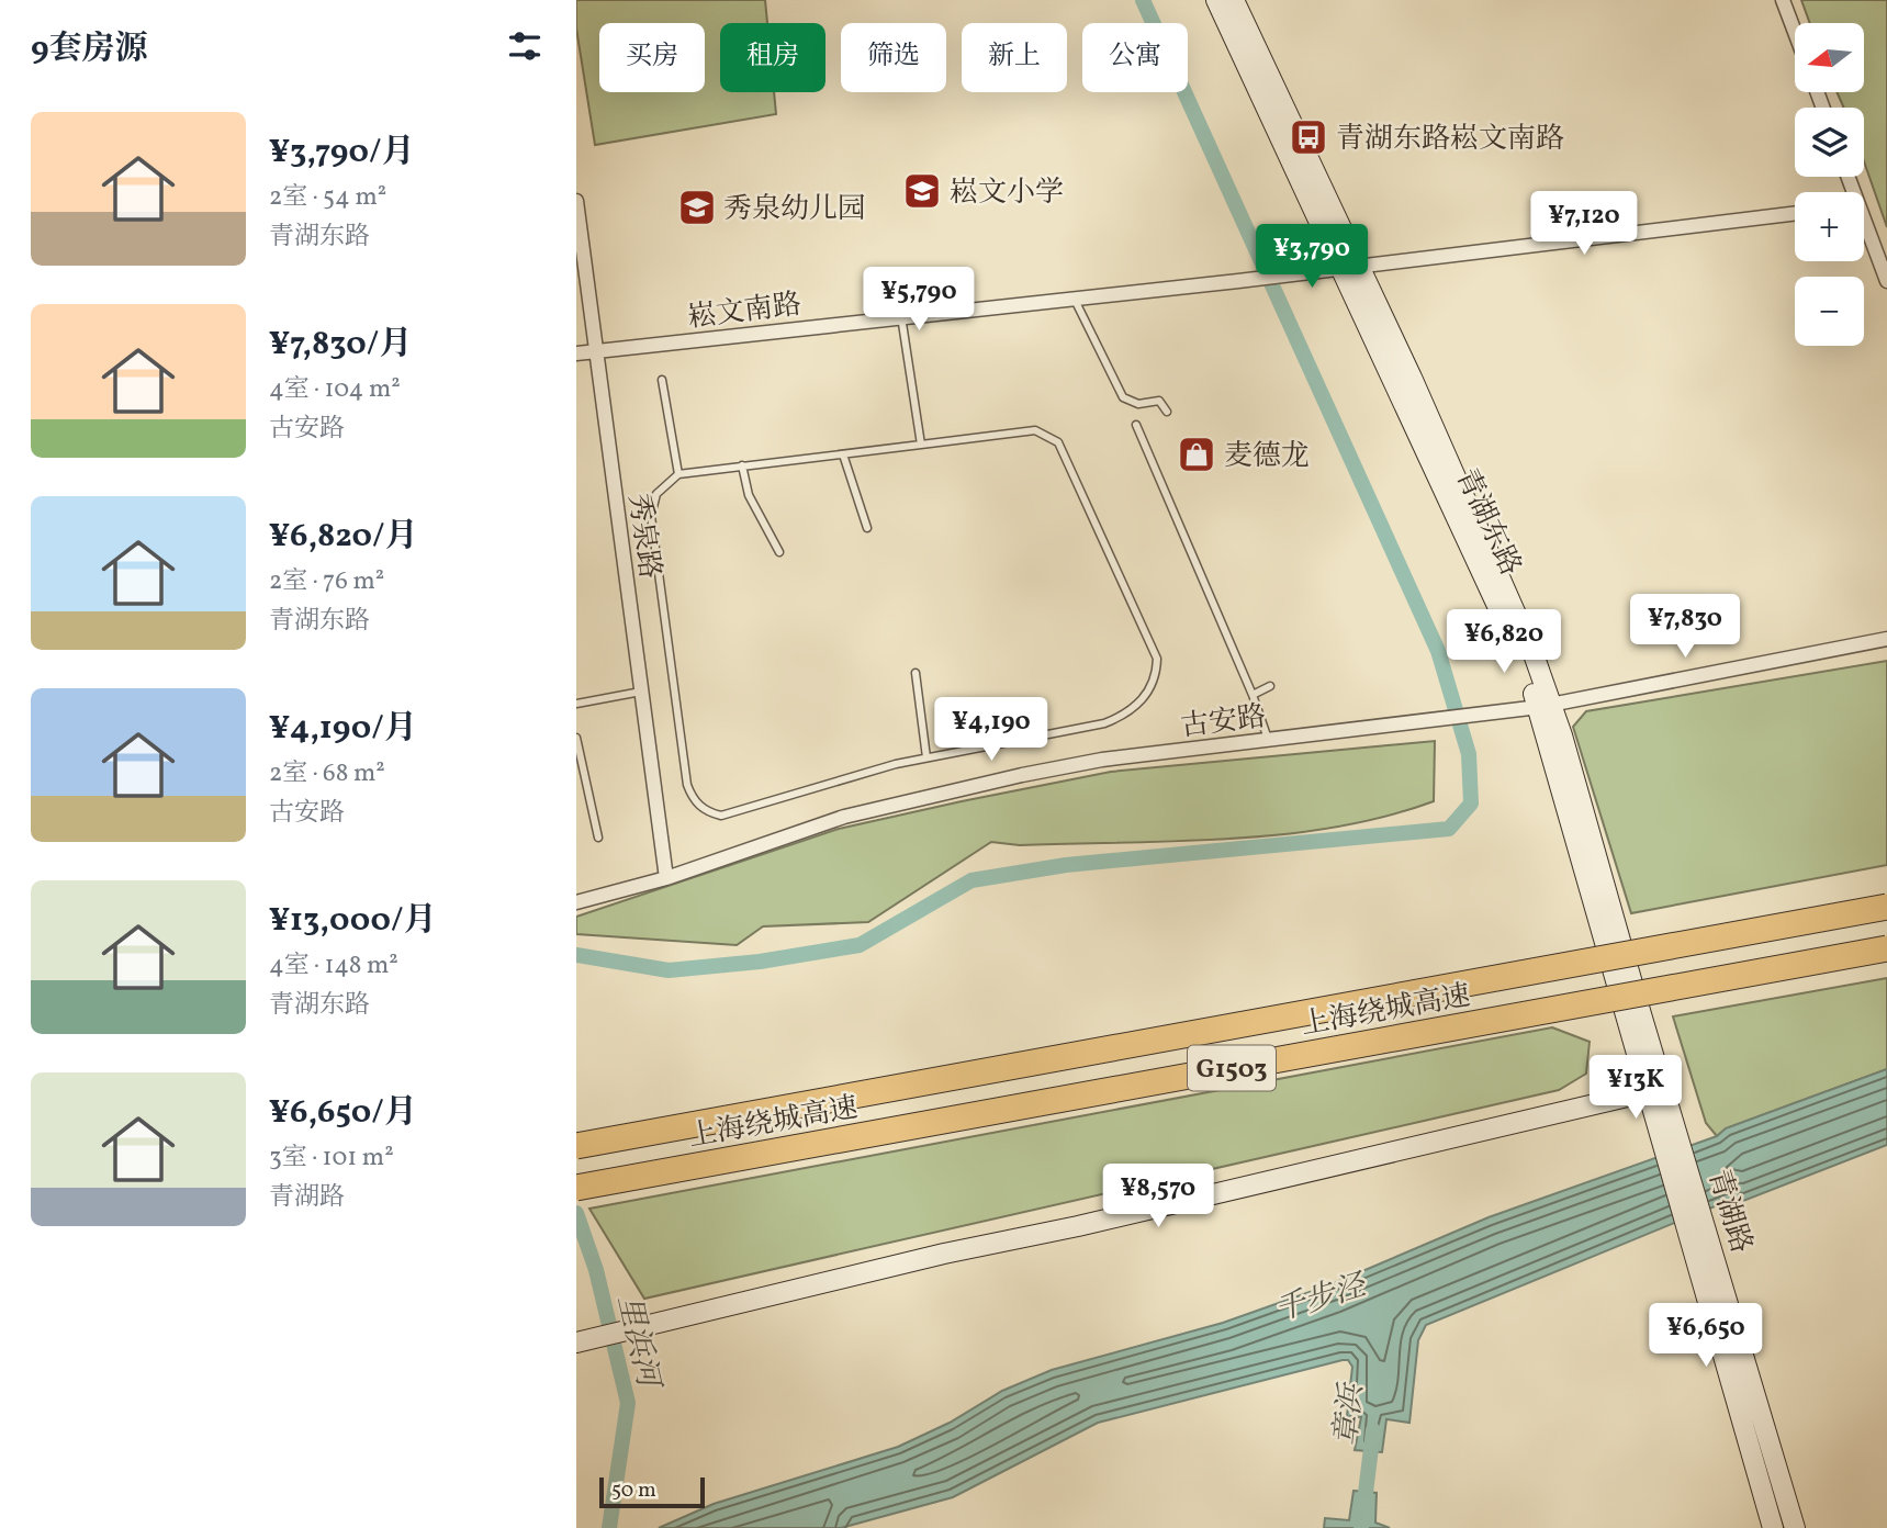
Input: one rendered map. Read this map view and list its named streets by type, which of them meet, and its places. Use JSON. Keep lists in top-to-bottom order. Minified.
{"streets":{"highway":["上海绕城高速","G1503"],"main road":["青湖东路","青湖路"],"street":["崧文南路","秀泉路","古安路"]},"crossings":[["崧文南路","青湖东路"],["崧文南路","秀泉路"],["青湖东路","古安路"],["青湖东路","青湖路"],["秀泉路","古安路"]],"water":["千步泾","里浜河","章浜"],"places":{"bus stop":["青湖东路崧文南路"],"school or university":["崧文小学","秀泉幼儿园"],"shop":["麦德龙"]},"scale_bar":"50 m","north":"left","page":{"heading":"9套房源","map_buttons":["+","−"],"chip":["买房","租房","筛选","新上","公寓"],"list":[{"name":"¥3,790/月","note":"2室 · 54 m² · 青湖东路"},{"name":"¥7,830/月","note":"4室 · 104 m² · 古安路"},{"name":"¥6,820/月","note":"2室 · 76 m² · 青湖东路"},{"name":"¥4,190/月","note":"2室 · 68 m² · 古安路"},{"name":"¥13,000/月","note":"4室 · 148 m² · 青湖东路"},{"name":"¥6,650/月","note":"3室 · 101 m² · 青湖路"}],"price":["¥7,120","¥3,790","¥5,790","¥7,830","¥6,820","¥4,190","¥13K","¥8,570","¥6,650"],"scale":"50 m"}}
